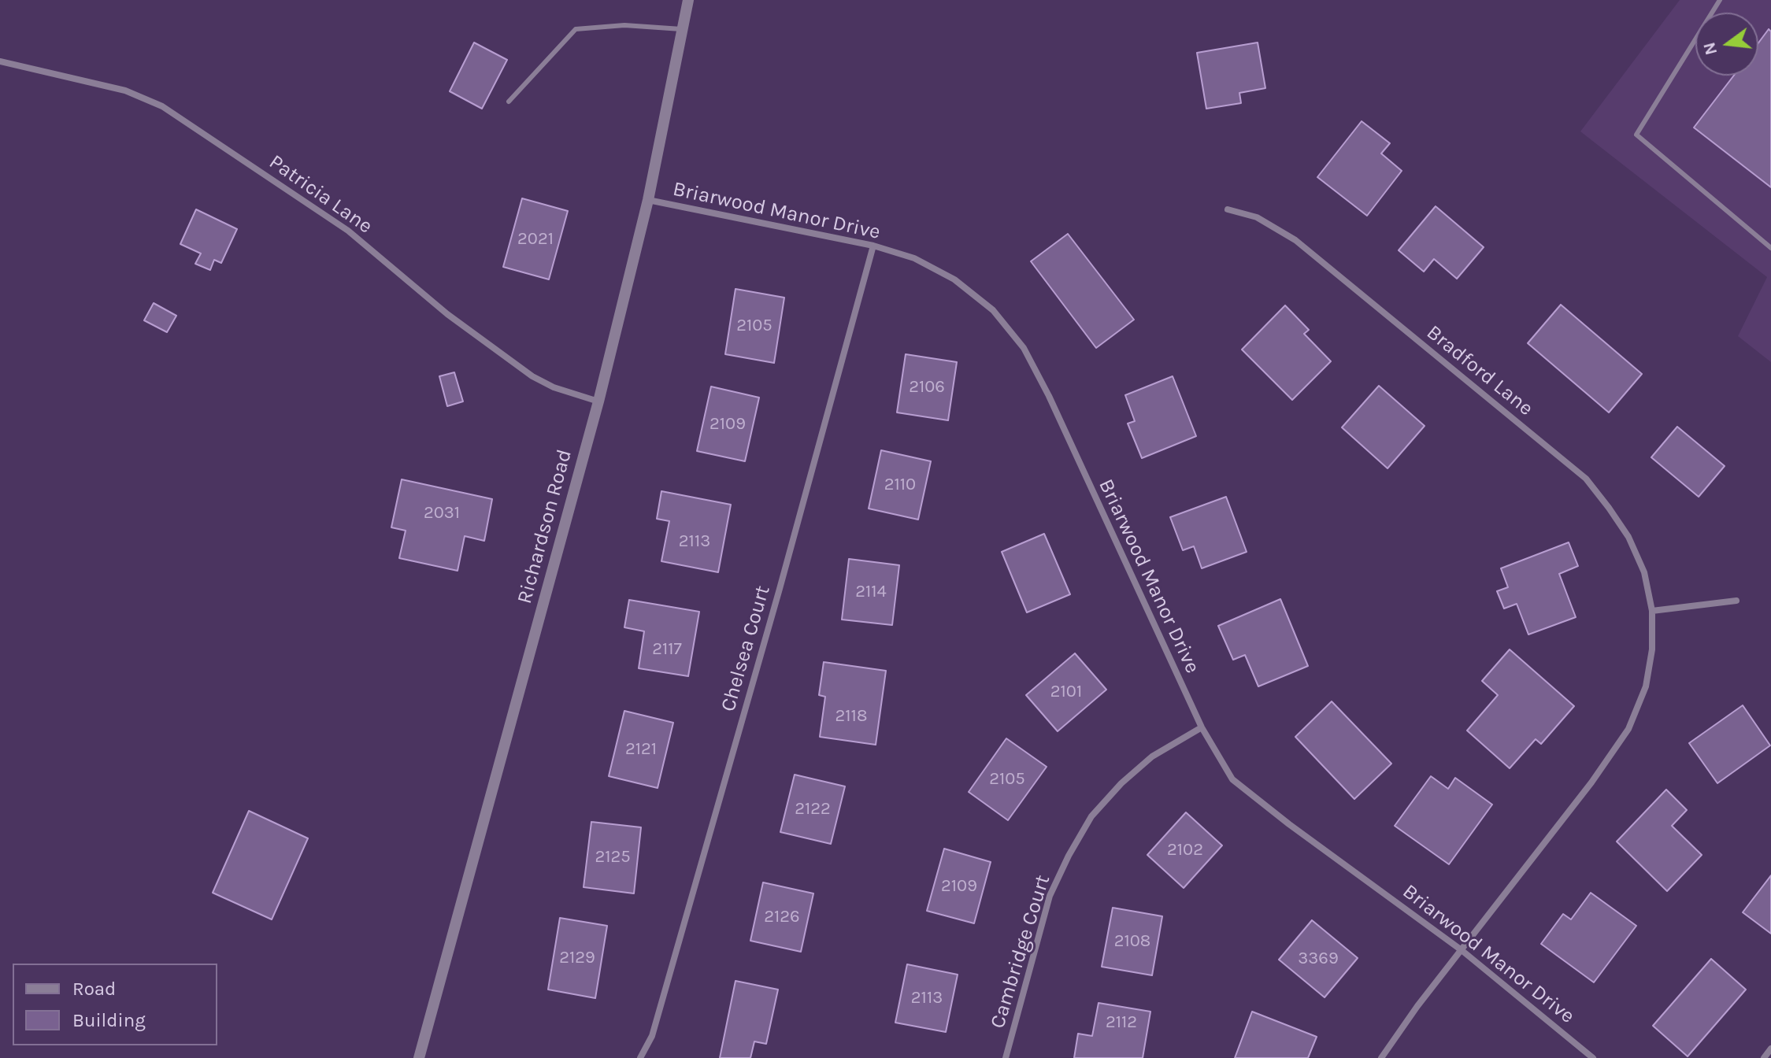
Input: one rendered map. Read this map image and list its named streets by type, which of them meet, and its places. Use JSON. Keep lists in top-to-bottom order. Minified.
{"streets":{"street":["Patricia Lane","Briarwood Manor Drive","Bradford Lane","Richardson Road","Chelsea Court","Cambridge Court"]},"crossings":[["Patricia Lane","Richardson Road"],["Briarwood Manor Drive","Bradford Lane"],["Briarwood Manor Drive","Richardson Road"],["Briarwood Manor Drive","Chelsea Court"],["Briarwood Manor Drive","Cambridge Court"]],"house_numbers":["2021","2105","2106","2109","2110","2031","2113","2114","2117","2101","2118","2121","2105","2122","2102","2125","2109","2126","2108","2129","3369","2113","2112"],"legend":["Road","Building"],"north":"left"}
